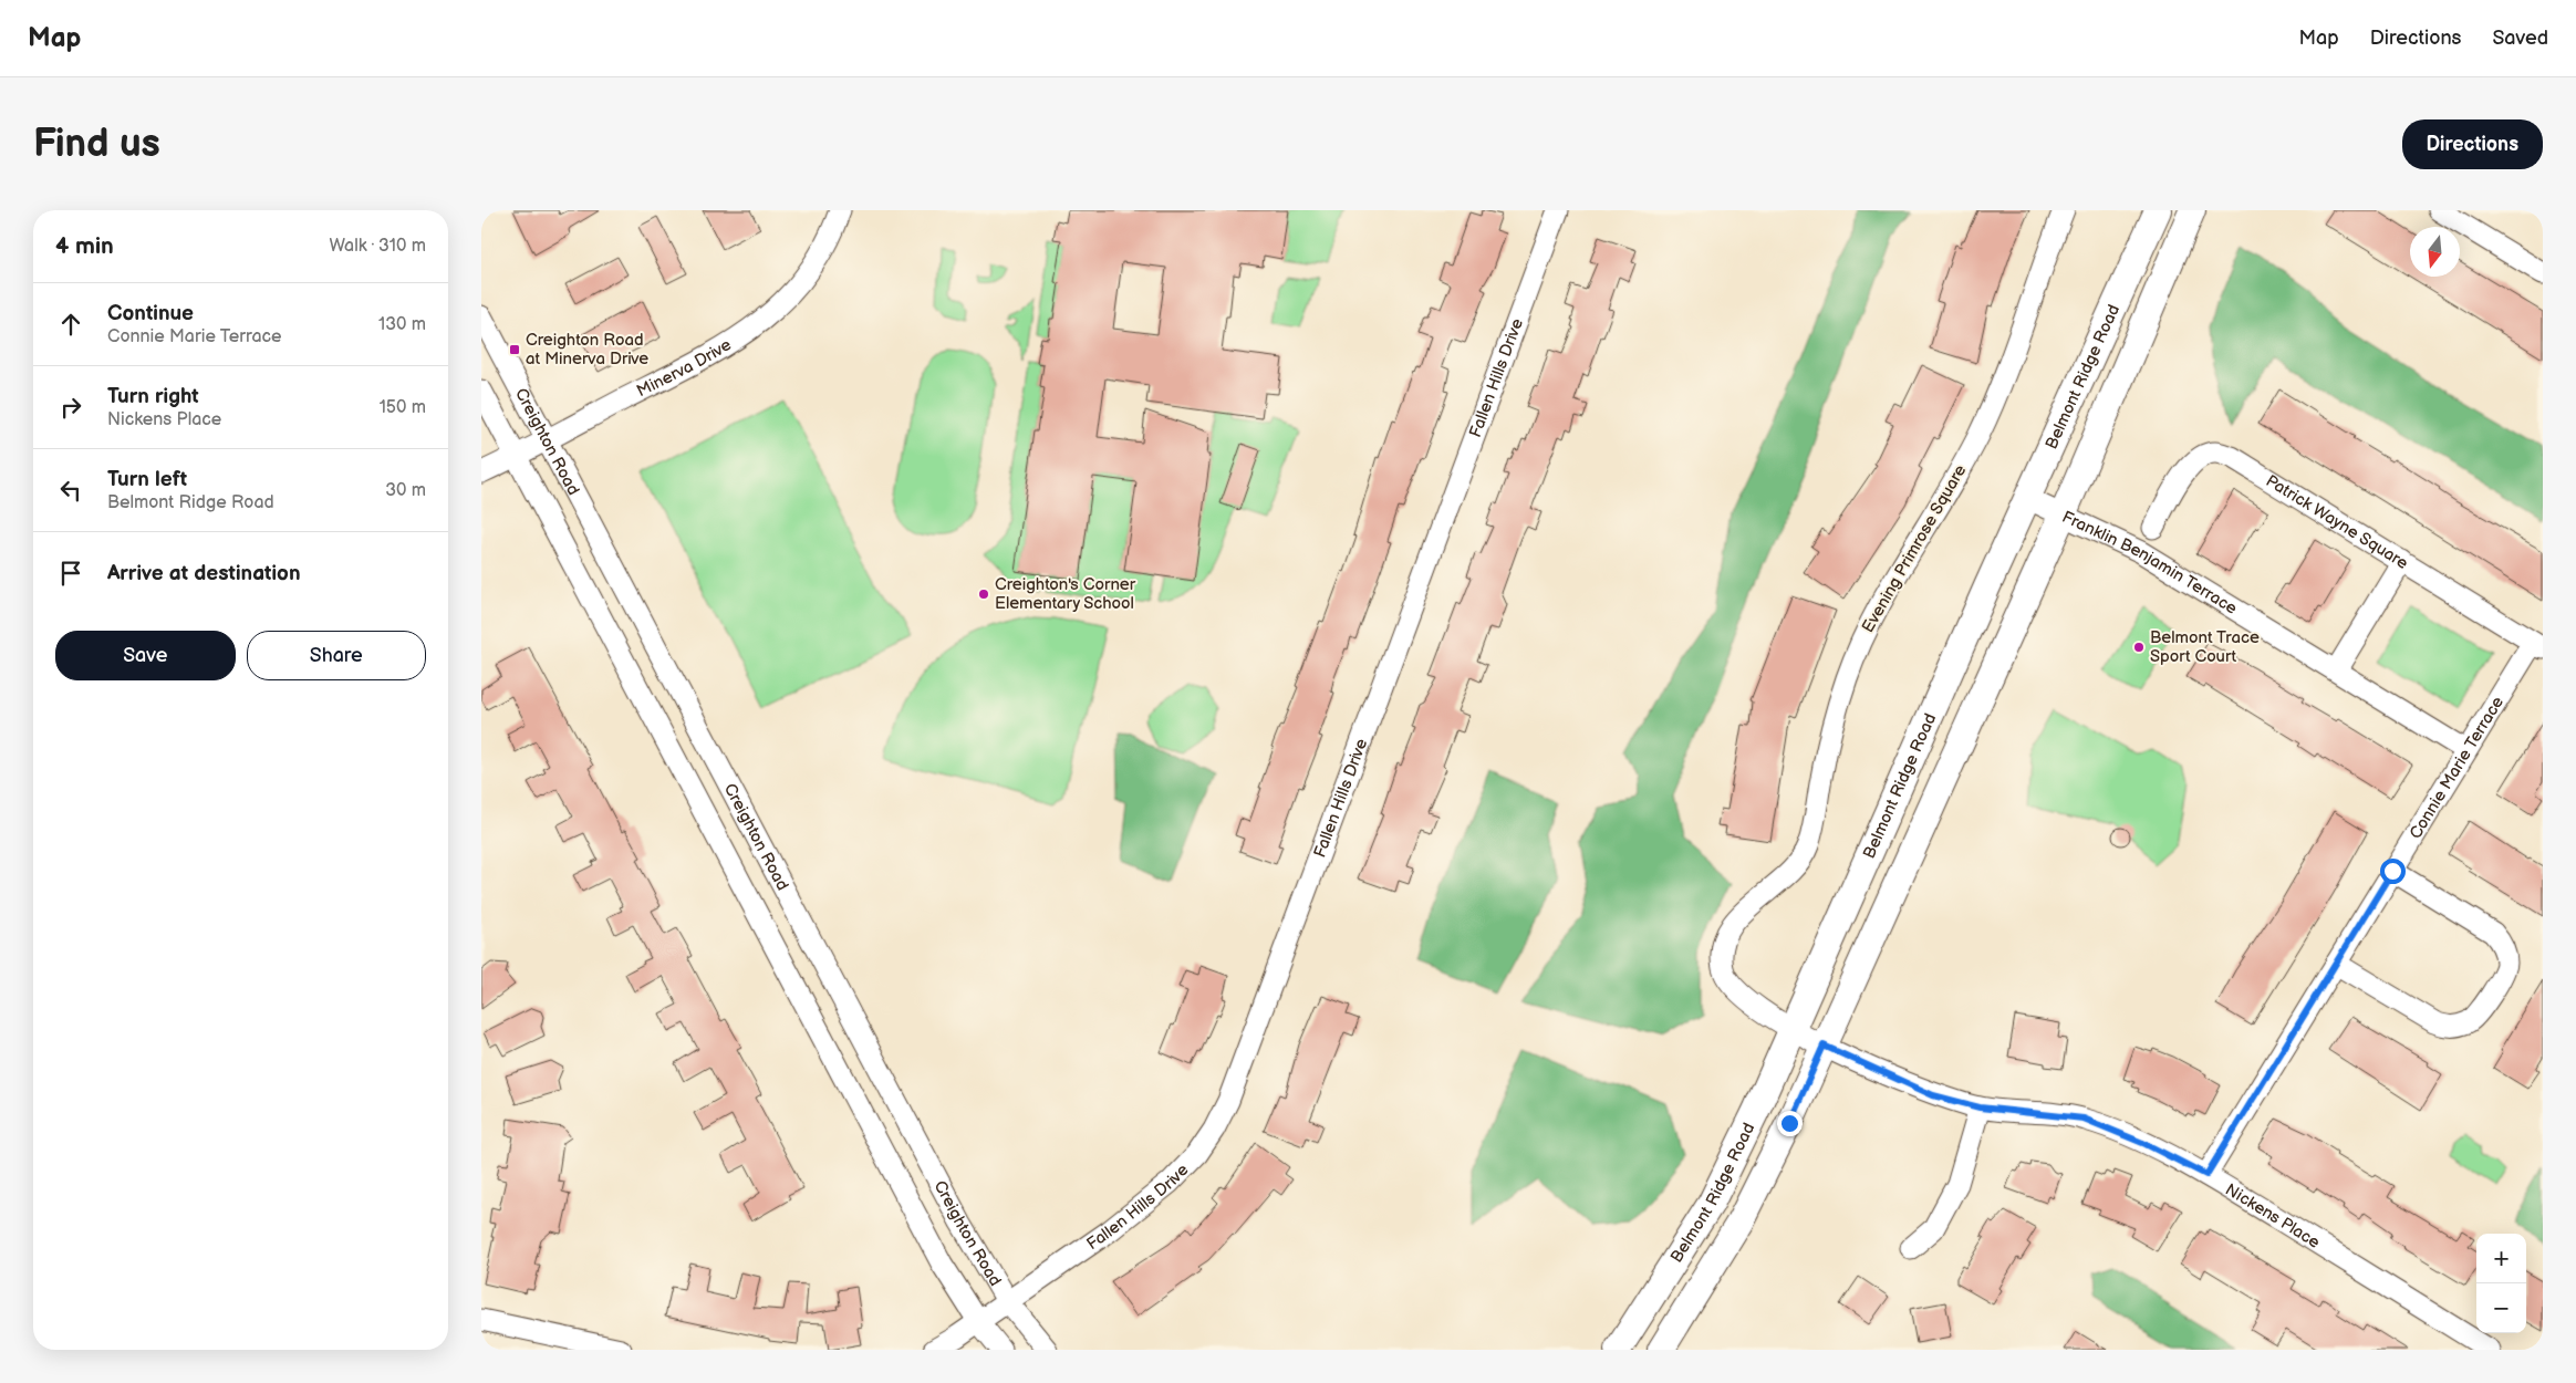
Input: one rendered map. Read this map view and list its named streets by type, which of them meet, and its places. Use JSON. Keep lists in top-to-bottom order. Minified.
{"streets":{"main road":["Belmont Ridge Road"],"street":["Minerva Drive","Fallen Hills Drive","Creighton Road","Patrick Wayne Square","Evening Primrose Square","Franklin Benjamin Terrace","Connie Marie Terrace","Nickens Place"]},"crossings":[["Minerva Drive","Creighton Road"],["Fallen Hills Drive","Creighton Road"],["Belmont Ridge Road","Evening Primrose Square"],["Belmont Ridge Road","Franklin Benjamin Terrace"],["Belmont Ridge Road","Nickens Place"],["Patrick Wayne Square","Connie Marie Terrace"],["Evening Primrose Square","Nickens Place"],["Franklin Benjamin Terrace","Connie Marie Terrace"],["Connie Marie Terrace","Nickens Place"]],"places":{"transit":["Creighton Road at Minerva Drive"],"other":["Creighton's Corner Elementary School","Belmont Trace Sport Court"]},"north":"bottom","page":{"header":"Map","nav":["Map","Directions","Saved"],"buttons":["Directions",["Save","Share"]],"title":"Find us","heading":["4 min","Walk · 310 m"],"list":[["Continue","Connie Marie Terrace","130 m"],["Turn right","Nickens Place","150 m"],["Turn left","Belmont Ridge Road","30 m"],"Arrive at destination"],"map_buttons":["+","−"]}}
